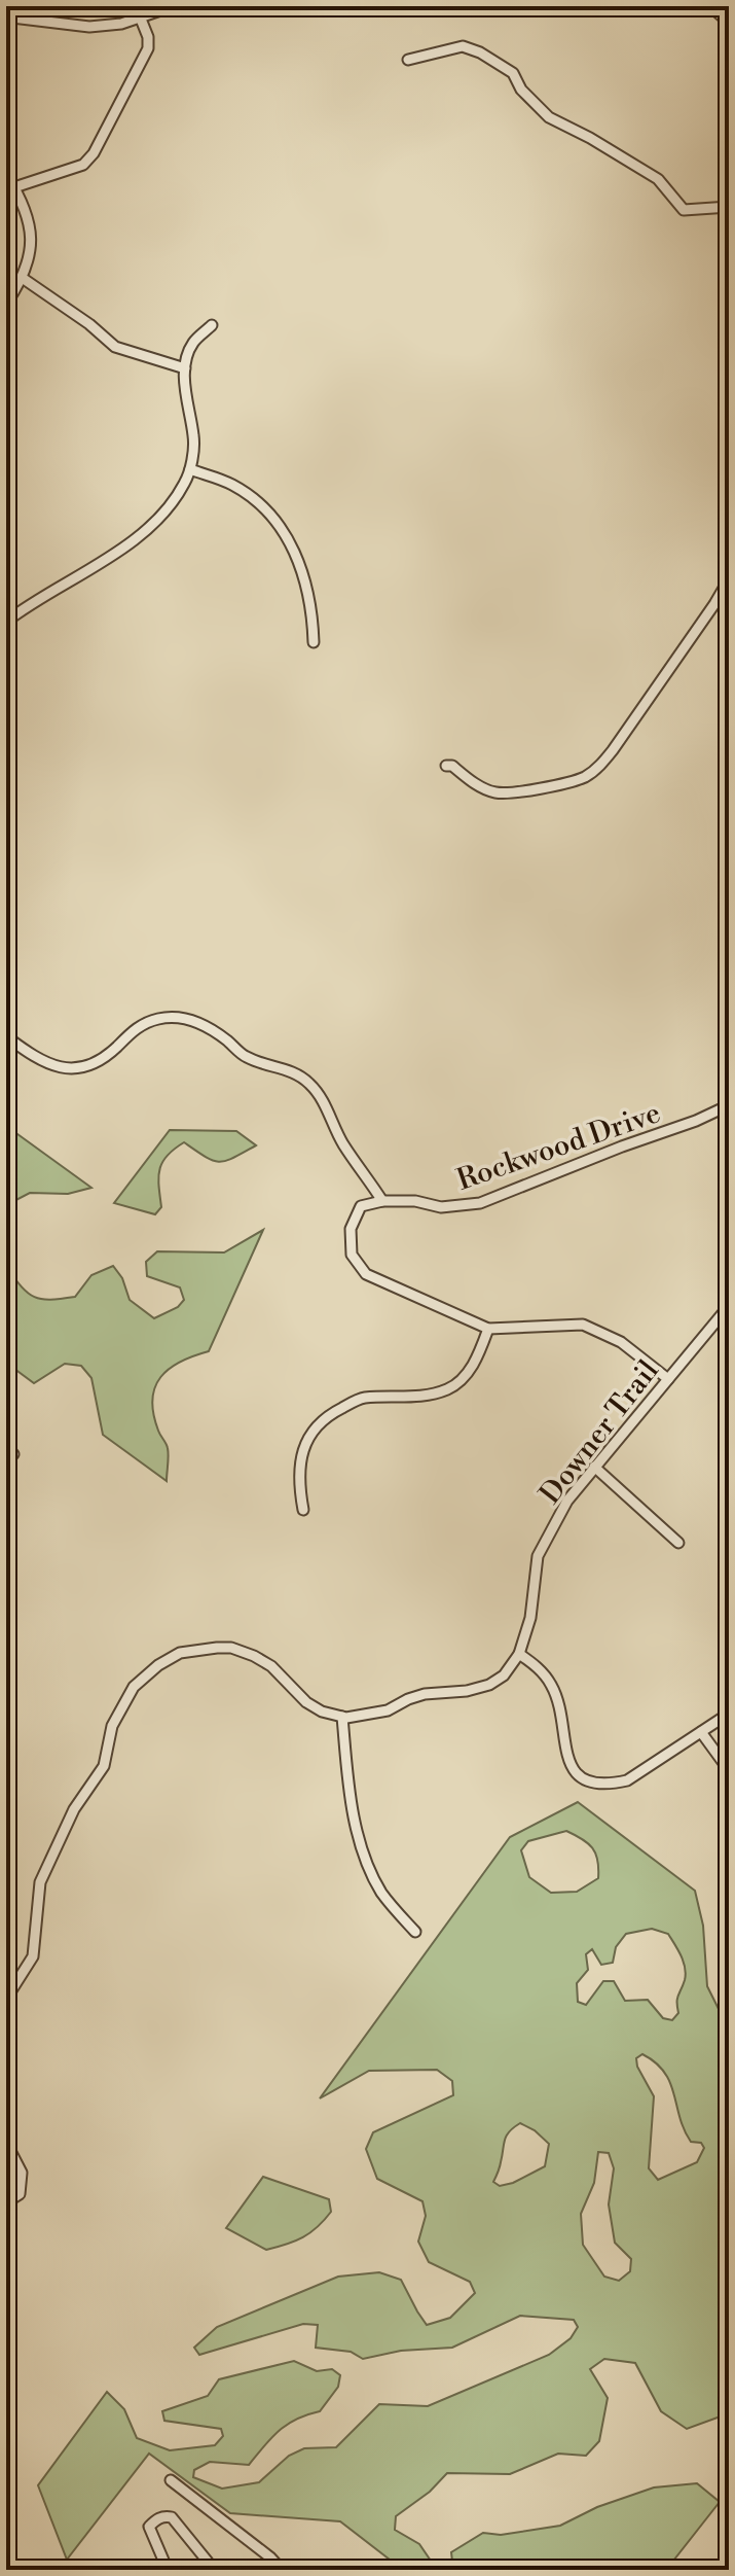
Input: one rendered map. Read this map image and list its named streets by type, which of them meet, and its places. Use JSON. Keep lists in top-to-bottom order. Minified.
{"streets":{"street":["Rockwood Drive","Downer Trail"]}}
